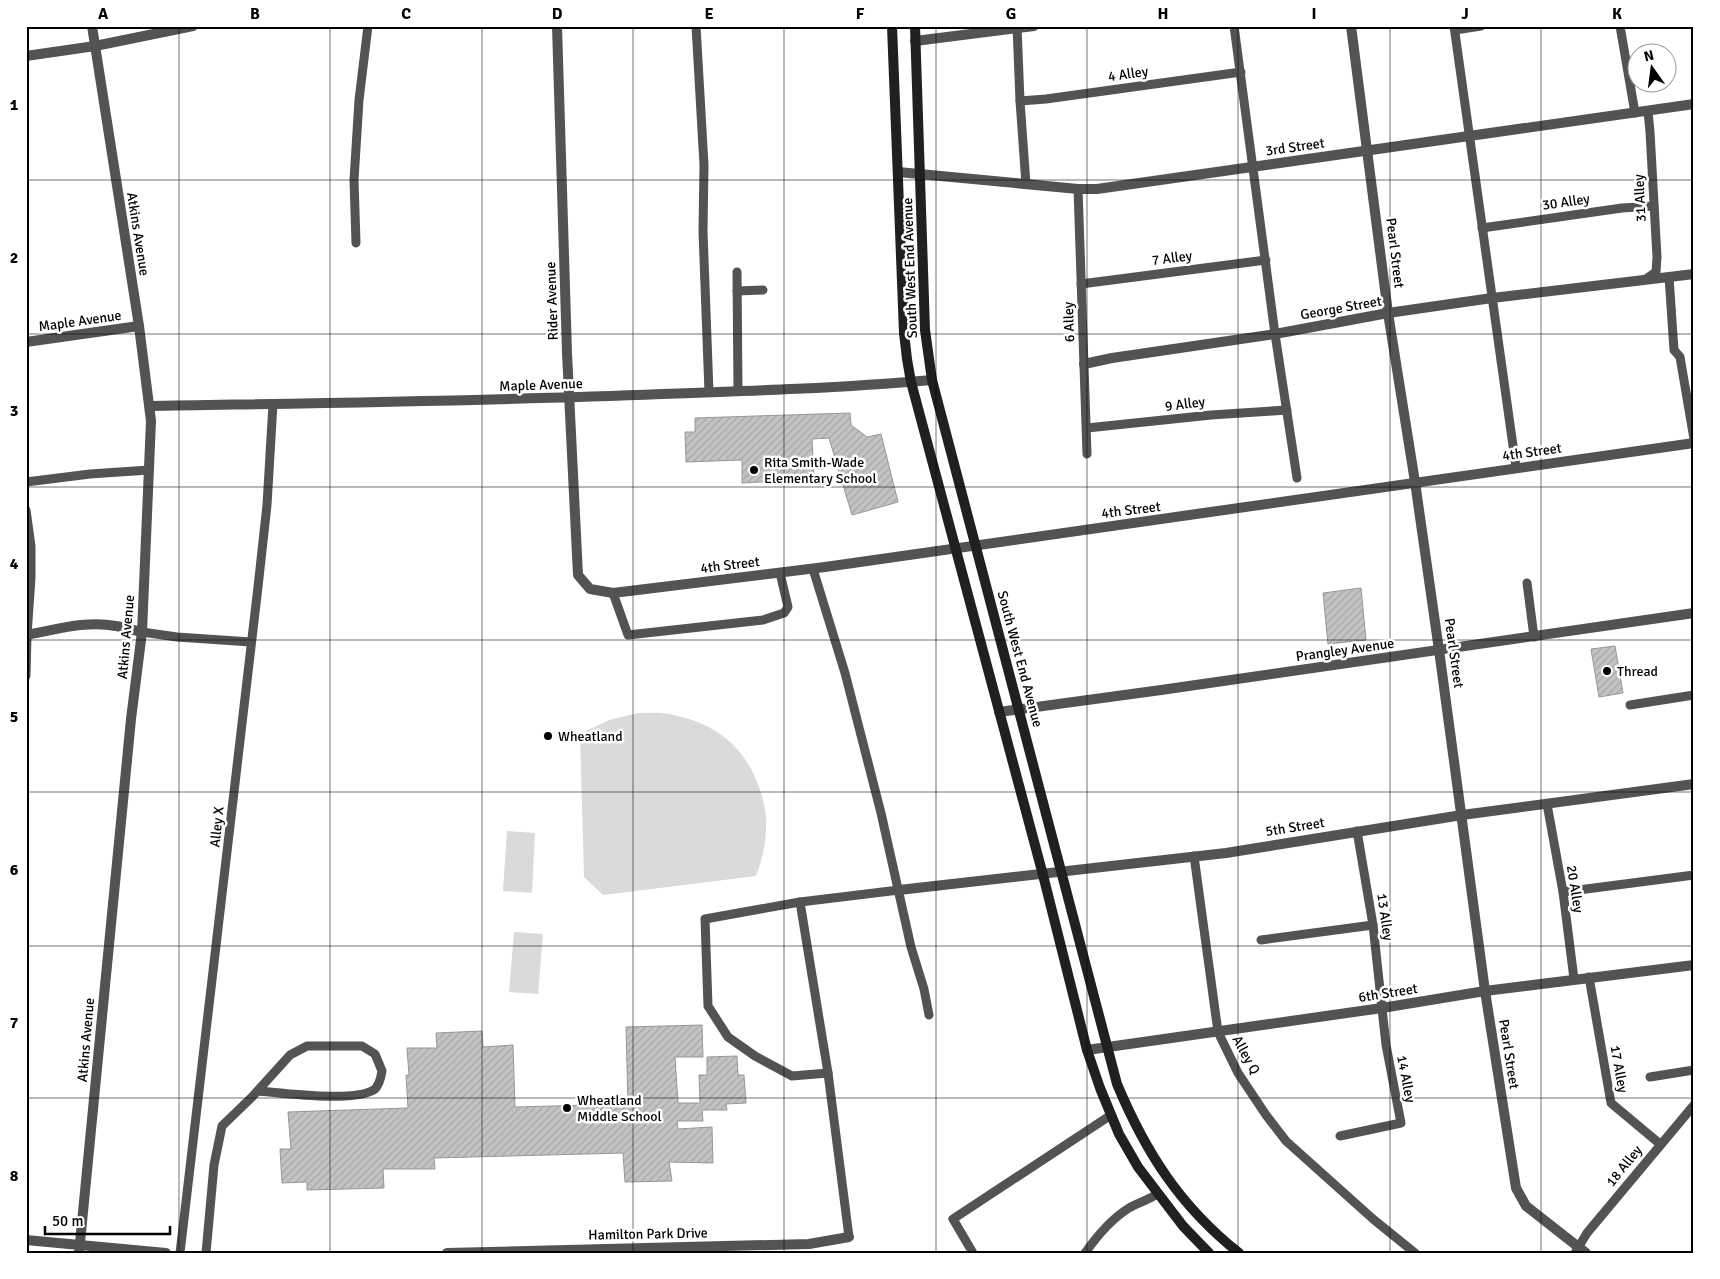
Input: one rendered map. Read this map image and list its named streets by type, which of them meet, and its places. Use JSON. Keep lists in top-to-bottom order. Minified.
{"streets":{"main road":["South West End Avenue"],"street":["3rd Street","Atkins Avenue","Pearl Street","Rider Avenue","George Street","Maple Avenue","4th Street","Prangley Avenue","5th Street","6th Street","Hamilton Park Drive"],"lane":["4 Alley","31 Alley","30 Alley","7 Alley","6 Alley","9 Alley","Alley X","20 Alley","13 Alley","Alley Q","17 Alley","14 Alley","18 Alley"]},"crossings":[["3rd Street","31 Alley"],["3rd Street","Pearl Street"],["3rd Street","South West End Avenue"],["3rd Street","6 Alley"],["31 Alley","30 Alley"],["31 Alley","George Street"],["Atkins Avenue","Maple Avenue"],["Pearl Street","George Street"],["Pearl Street","4th Street"],["Pearl Street","Prangley Avenue"],["Pearl Street","5th Street"],["Pearl Street","6th Street"],["Pearl Street","18 Alley"],["7 Alley","6 Alley"],["South West End Avenue","Maple Avenue"],["South West End Avenue","4th Street"],["South West End Avenue","Prangley Avenue"],["South West End Avenue","5th Street"],["South West End Avenue","6th Street"],["Rider Avenue","Maple Avenue"],["Rider Avenue","4th Street"],["George Street","6 Alley"],["Maple Avenue","Alley X"],["6 Alley","9 Alley"],["5th Street","20 Alley"],["5th Street","13 Alley"],["5th Street","Alley Q"],["20 Alley","6th Street"],["13 Alley","6th Street"],["13 Alley","14 Alley"],["6th Street","Alley Q"],["6th Street","17 Alley"],["6th Street","14 Alley"],["17 Alley","18 Alley"]],"places":["Rita Smith-Wade Elementary School","Thread","Wheatland","Wheatland Middle School"],"scale_bar":"50 m","north":"top","grid":{"columns":["A","B","C","D","E","F","G","H","I","J","K"],"rows":["1","2","3","4","5","6","7","8"]}}
